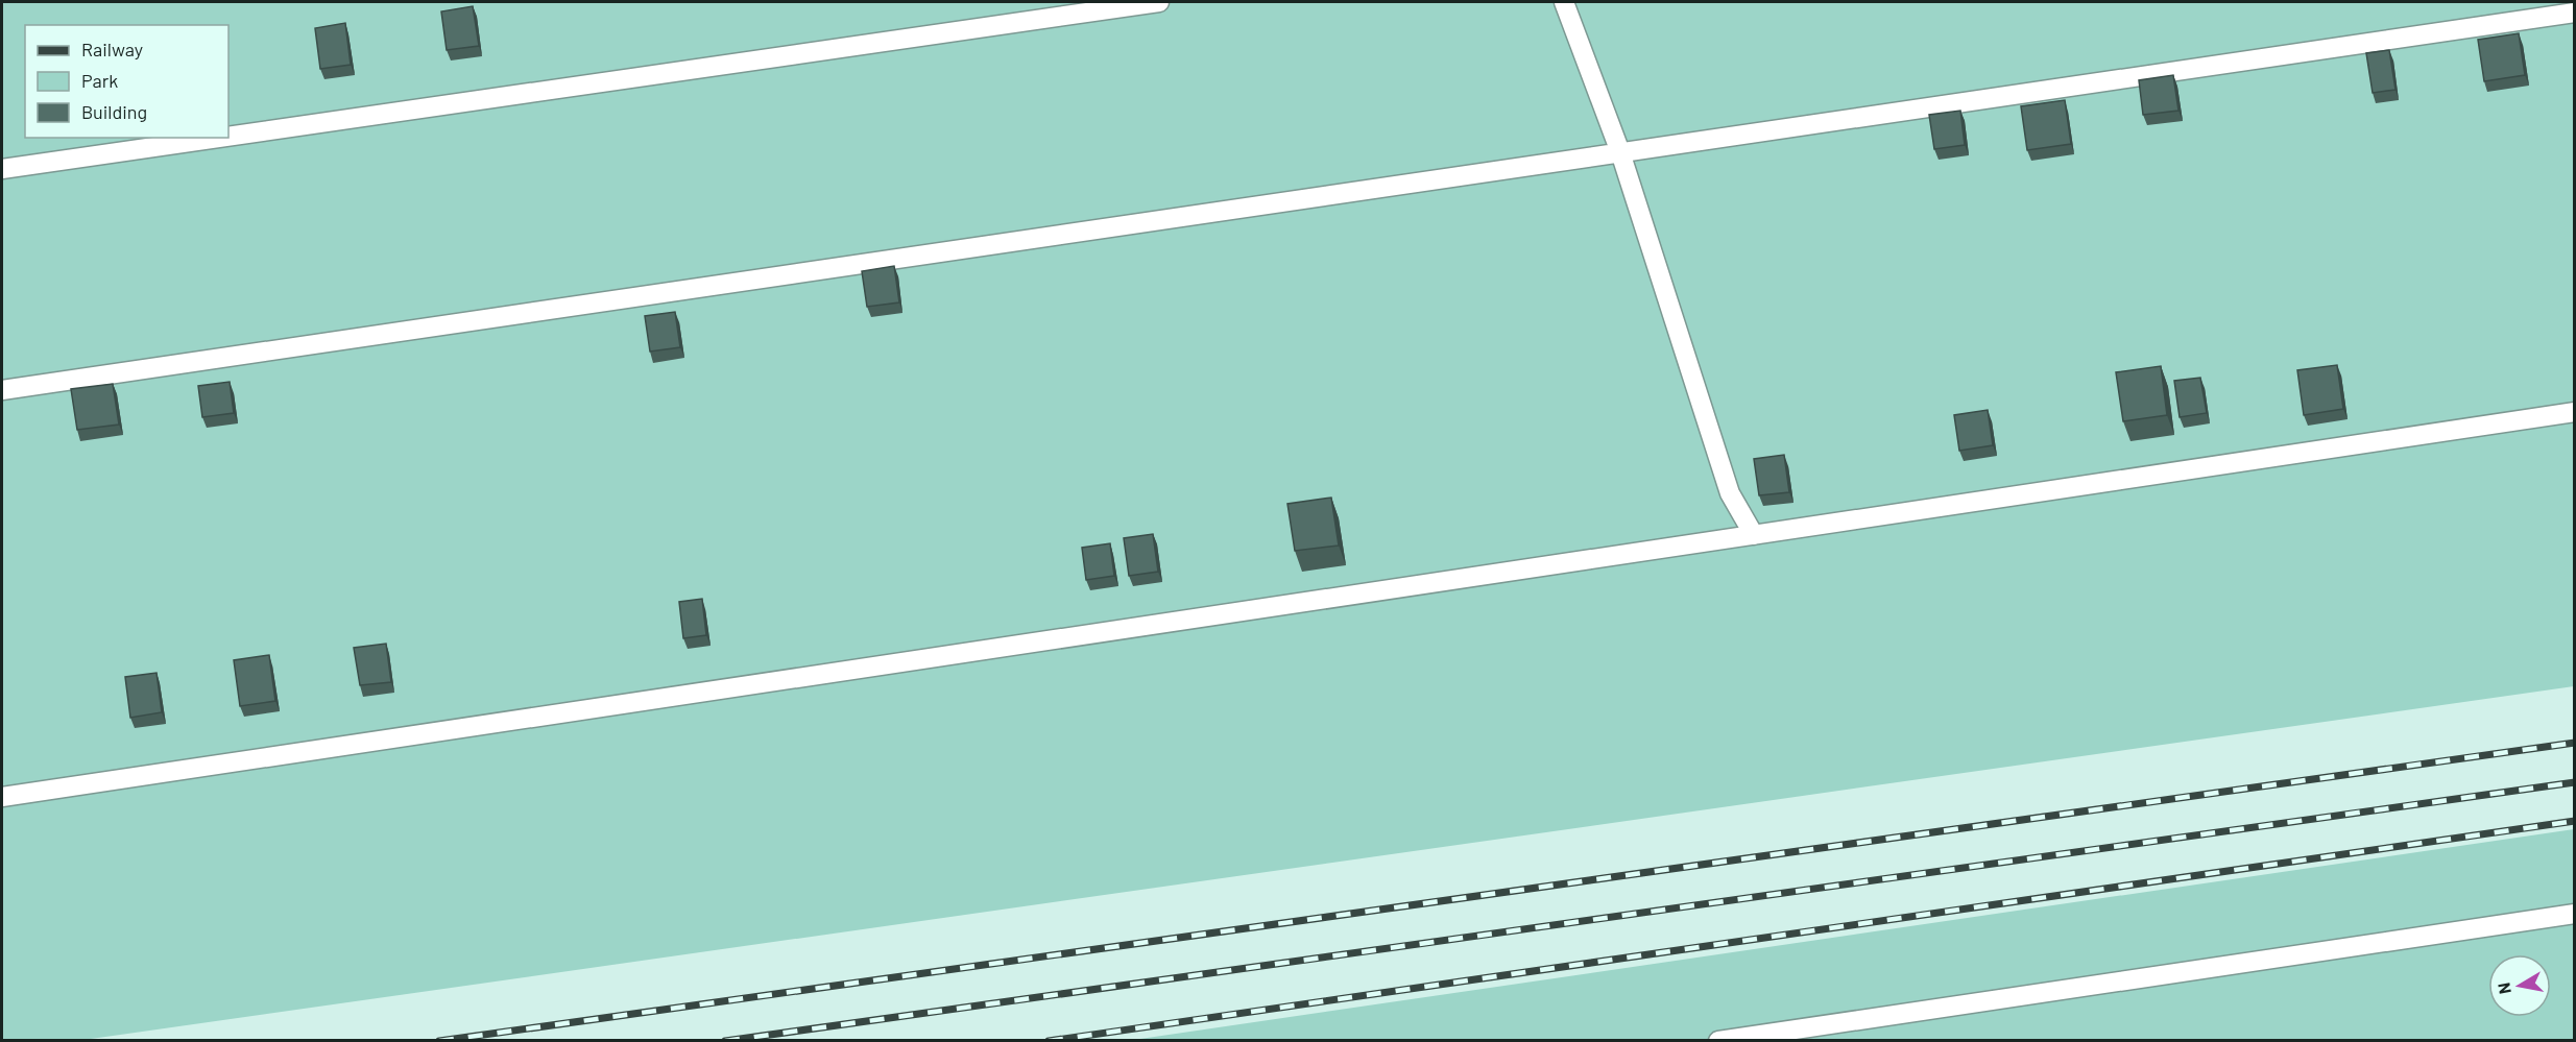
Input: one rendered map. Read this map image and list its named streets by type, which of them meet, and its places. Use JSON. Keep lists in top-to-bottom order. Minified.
{"legend":["Railway","Park","Building"],"north":"left"}
